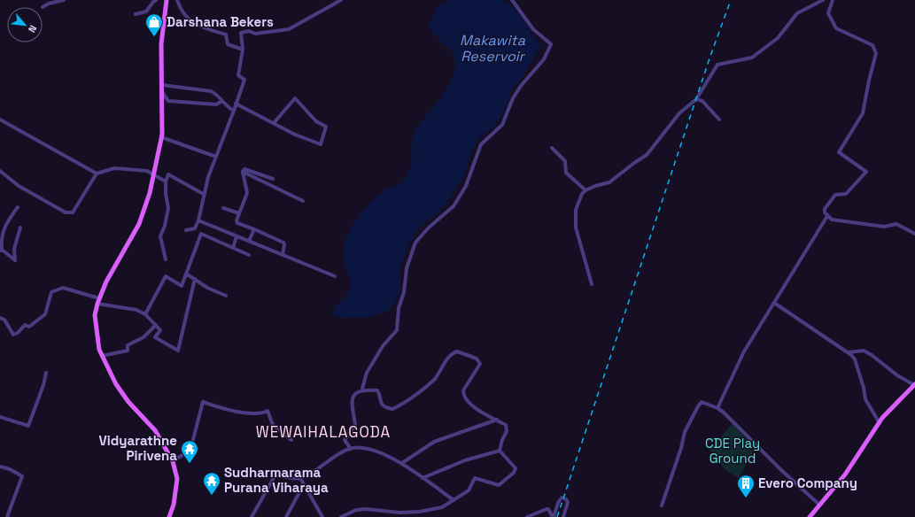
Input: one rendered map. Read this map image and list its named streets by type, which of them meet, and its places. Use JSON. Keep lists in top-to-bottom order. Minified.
{"districts":["WEWAIHALAGODA"],"water":["Makawita Reservoir"],"parks":["CDE Play Ground"],"places":{"shop":["Darshana Bekers"],"temple":["Vidyarathne Pirivena","Sudharmarama Purana Viharaya"],"building":["Evero Company"]},"north":"bottom right"}
